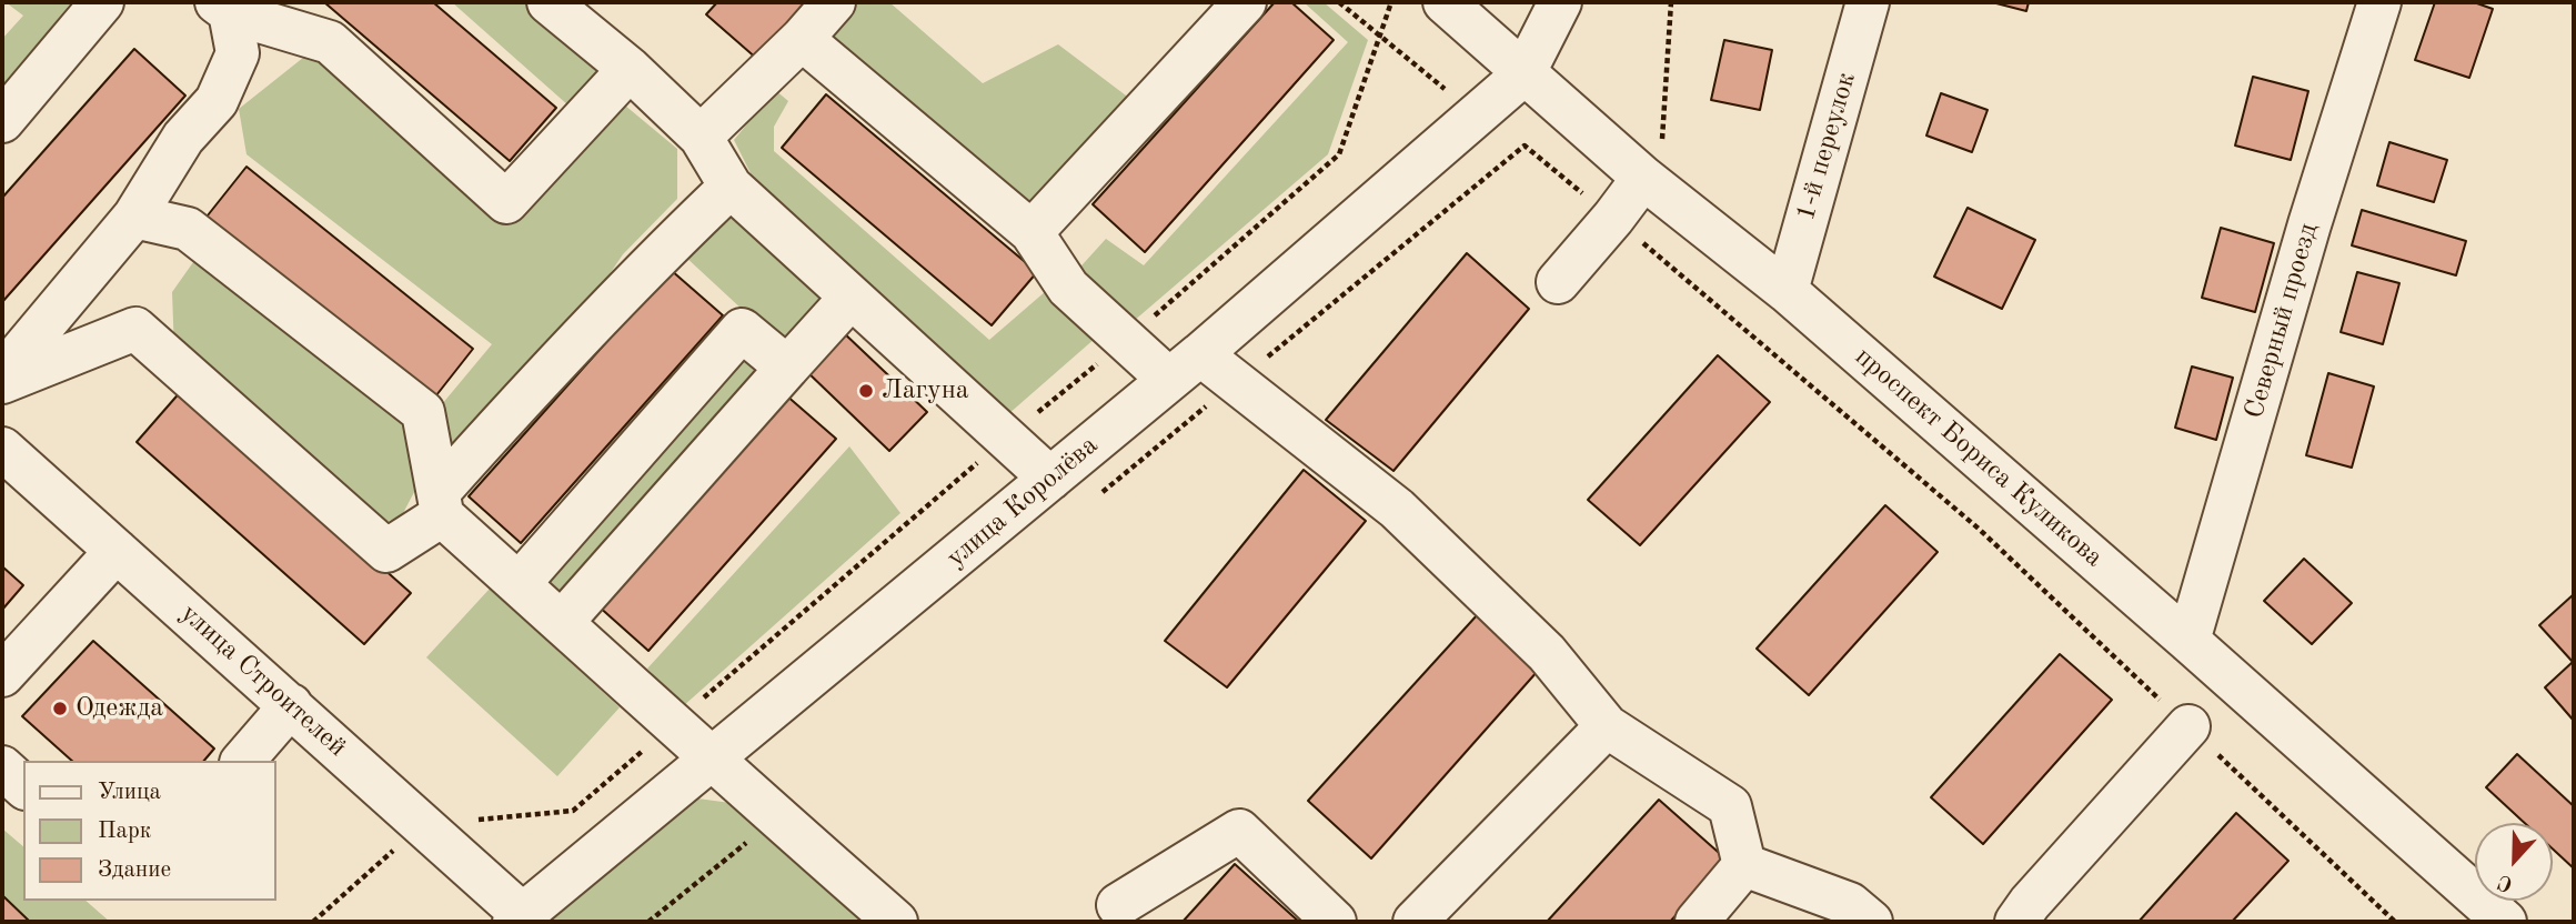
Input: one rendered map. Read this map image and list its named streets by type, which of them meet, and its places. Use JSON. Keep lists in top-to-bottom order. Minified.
{"streets":{"street":["1-й переулок","Северный проезд","проспект Бориса Куликова","улица Королёва","улица Строителей"]},"crossings":[["1-й переулок","проспект Бориса Куликова"],["Северный проезд","проспект Бориса Куликова"],["проспект Бориса Куликова","улица Королёва"],["улица Королёва","улица Строителей"]],"places":["Лагуна","Одежда"],"legend":["Улица","Парк","Здание"],"north":"bottom"}
